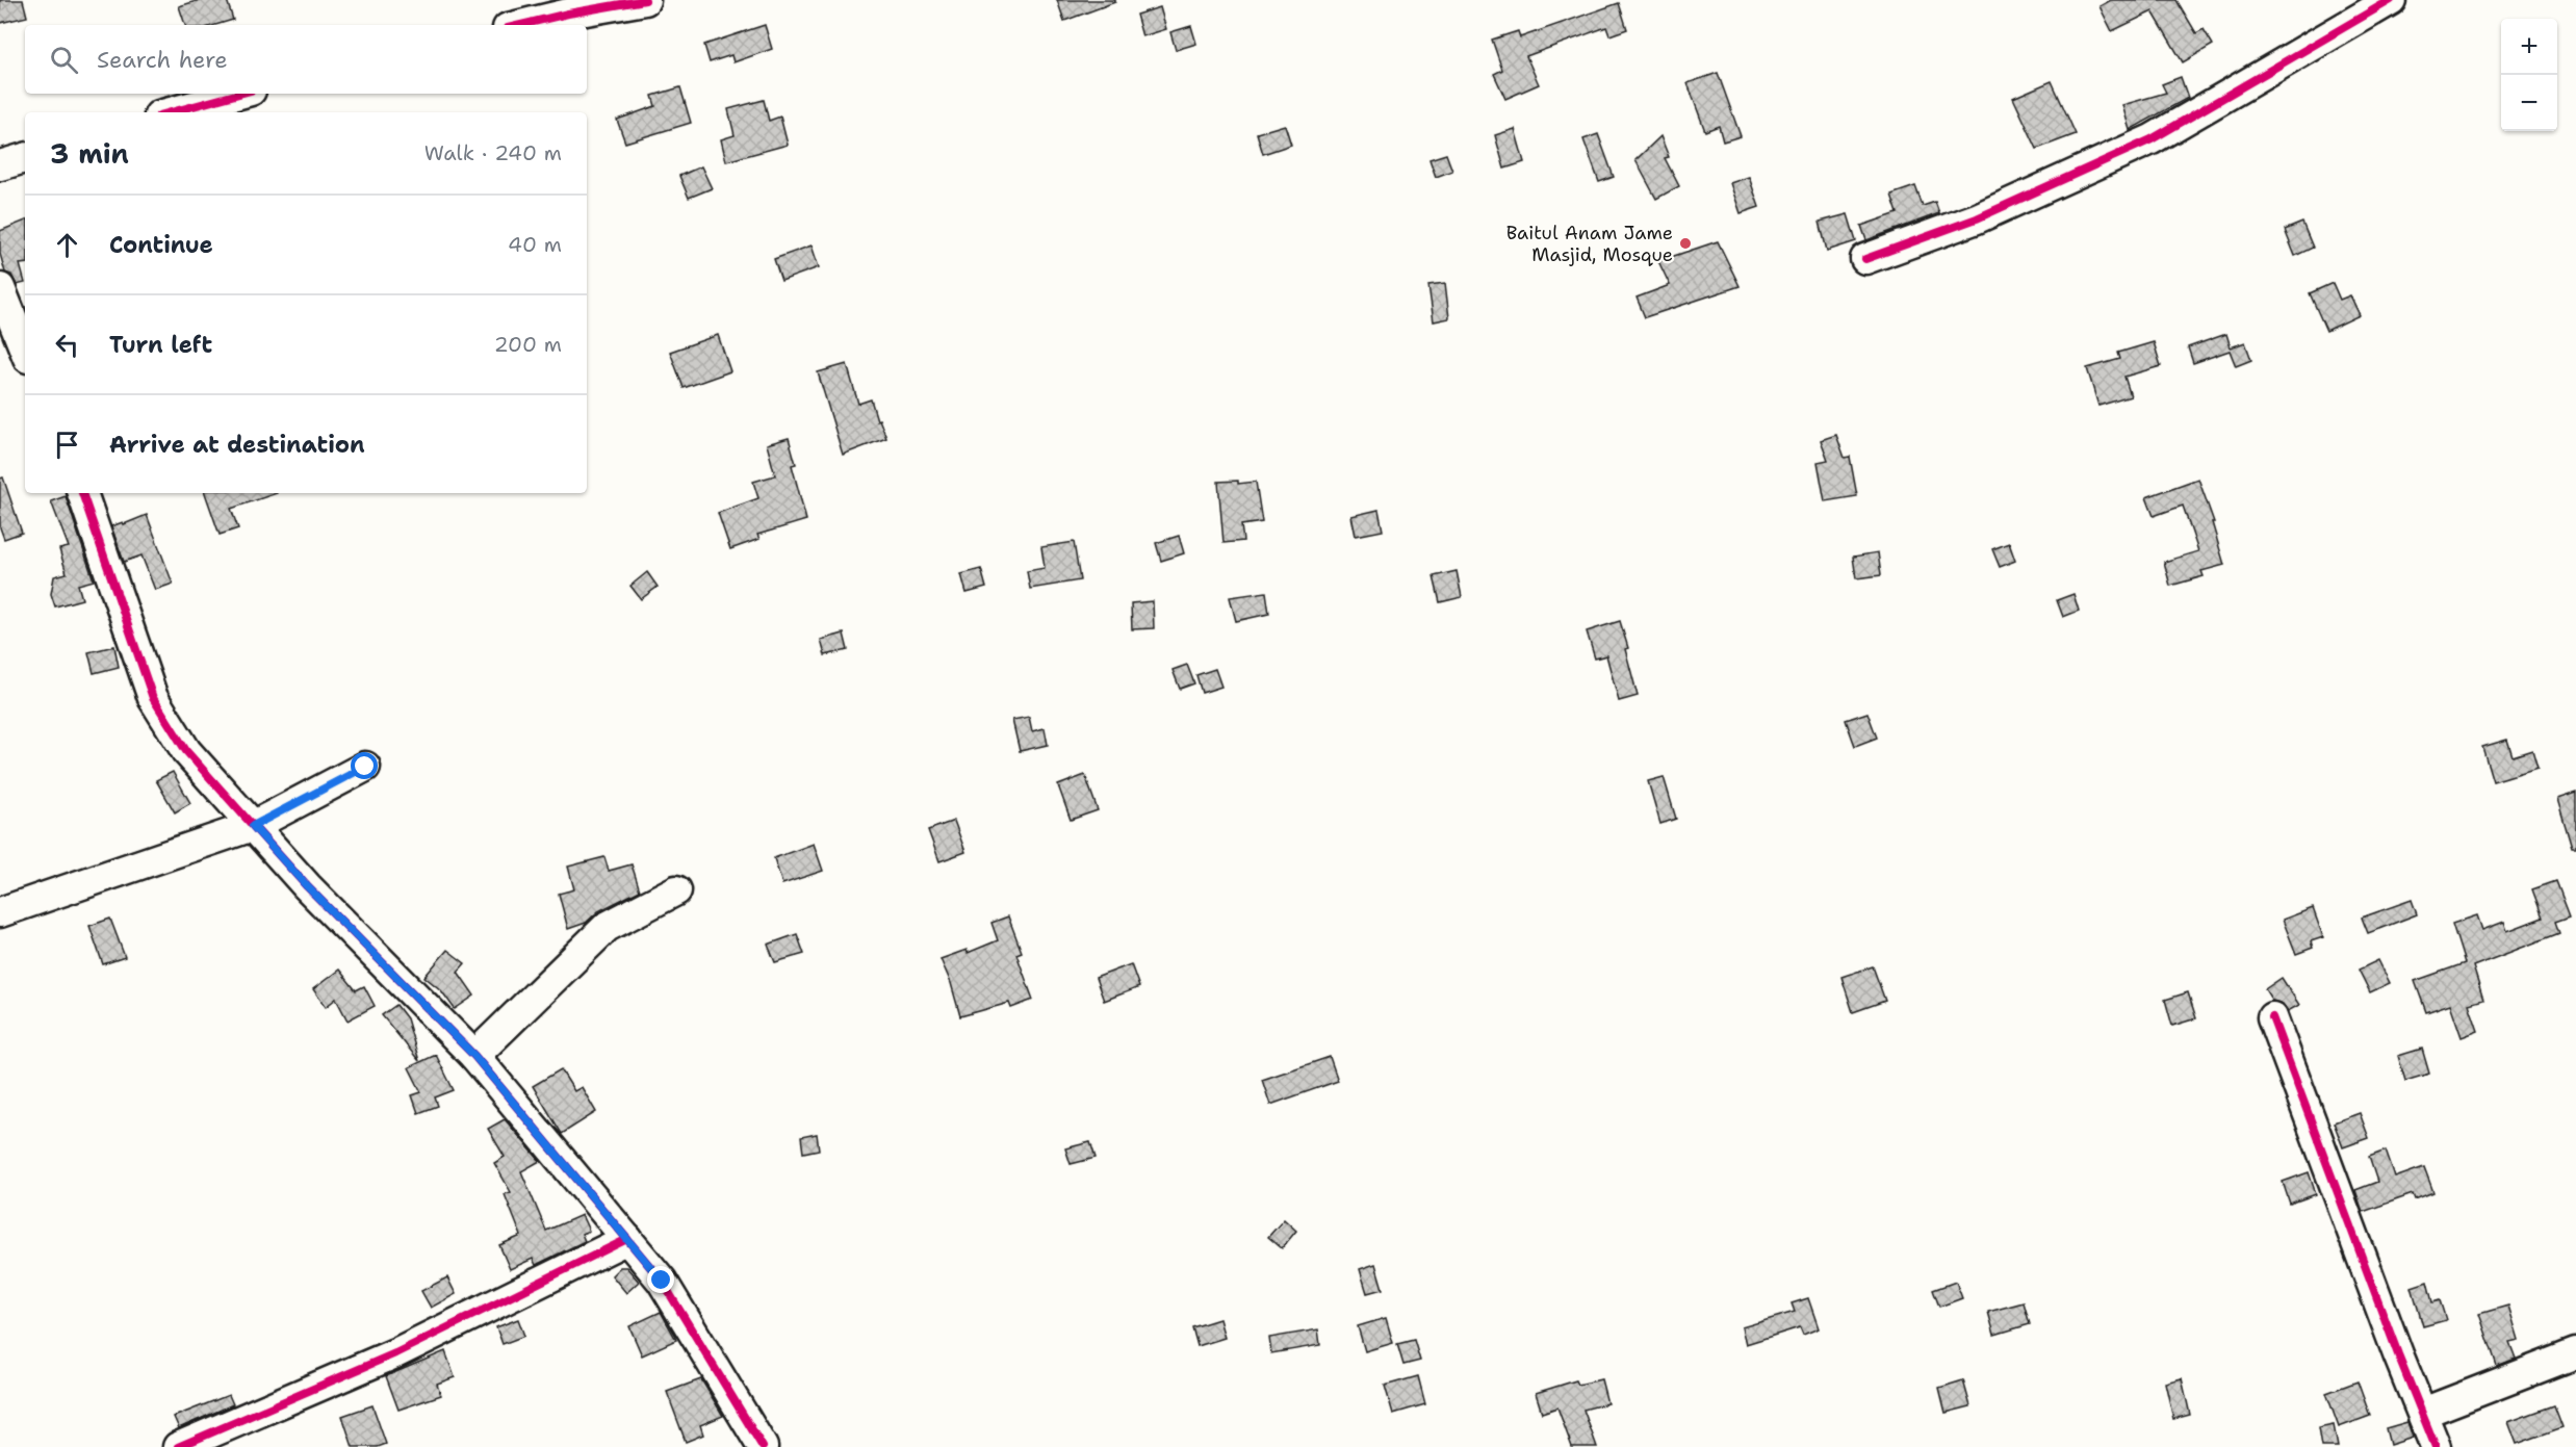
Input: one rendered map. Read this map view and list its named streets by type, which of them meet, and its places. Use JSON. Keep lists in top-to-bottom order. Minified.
{"places":["Baitul Anam Jame Masjid, Mosque"],"page":{"map_buttons":["+","−"],"search":"Search here","heading":["3 min","Walk · 240 m"],"list":[["Continue","40 m"],["Turn left","200 m"],"Arrive at destination"]}}
